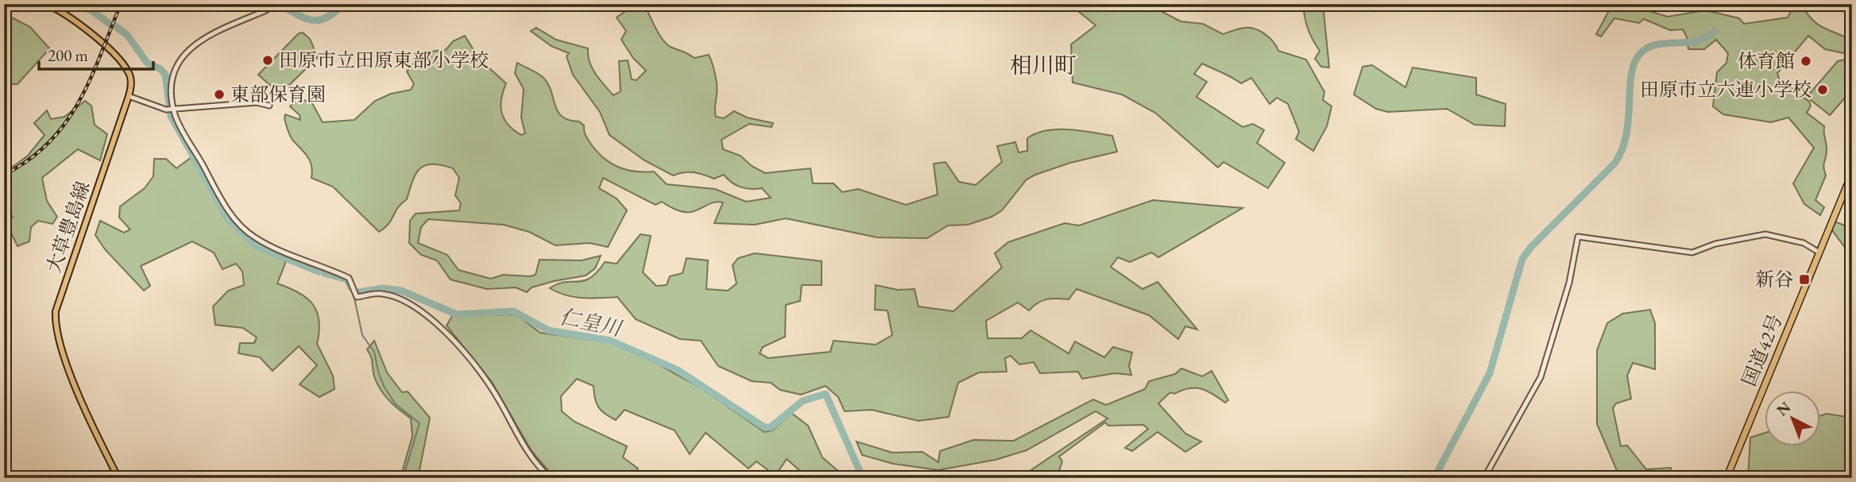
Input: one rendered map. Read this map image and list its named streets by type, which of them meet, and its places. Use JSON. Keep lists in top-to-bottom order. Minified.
{"streets":{"highway":["国道42号"],"main road":["大草豊島線"]},"districts":["相川町"],"water":["仁皇川"],"places":{"other":["田原市立田原東部小学校","体育館","田原市立六連小学校","東部保育園"],"transit":["新谷"]},"scale_bar":"200 m","north":"top left"}
